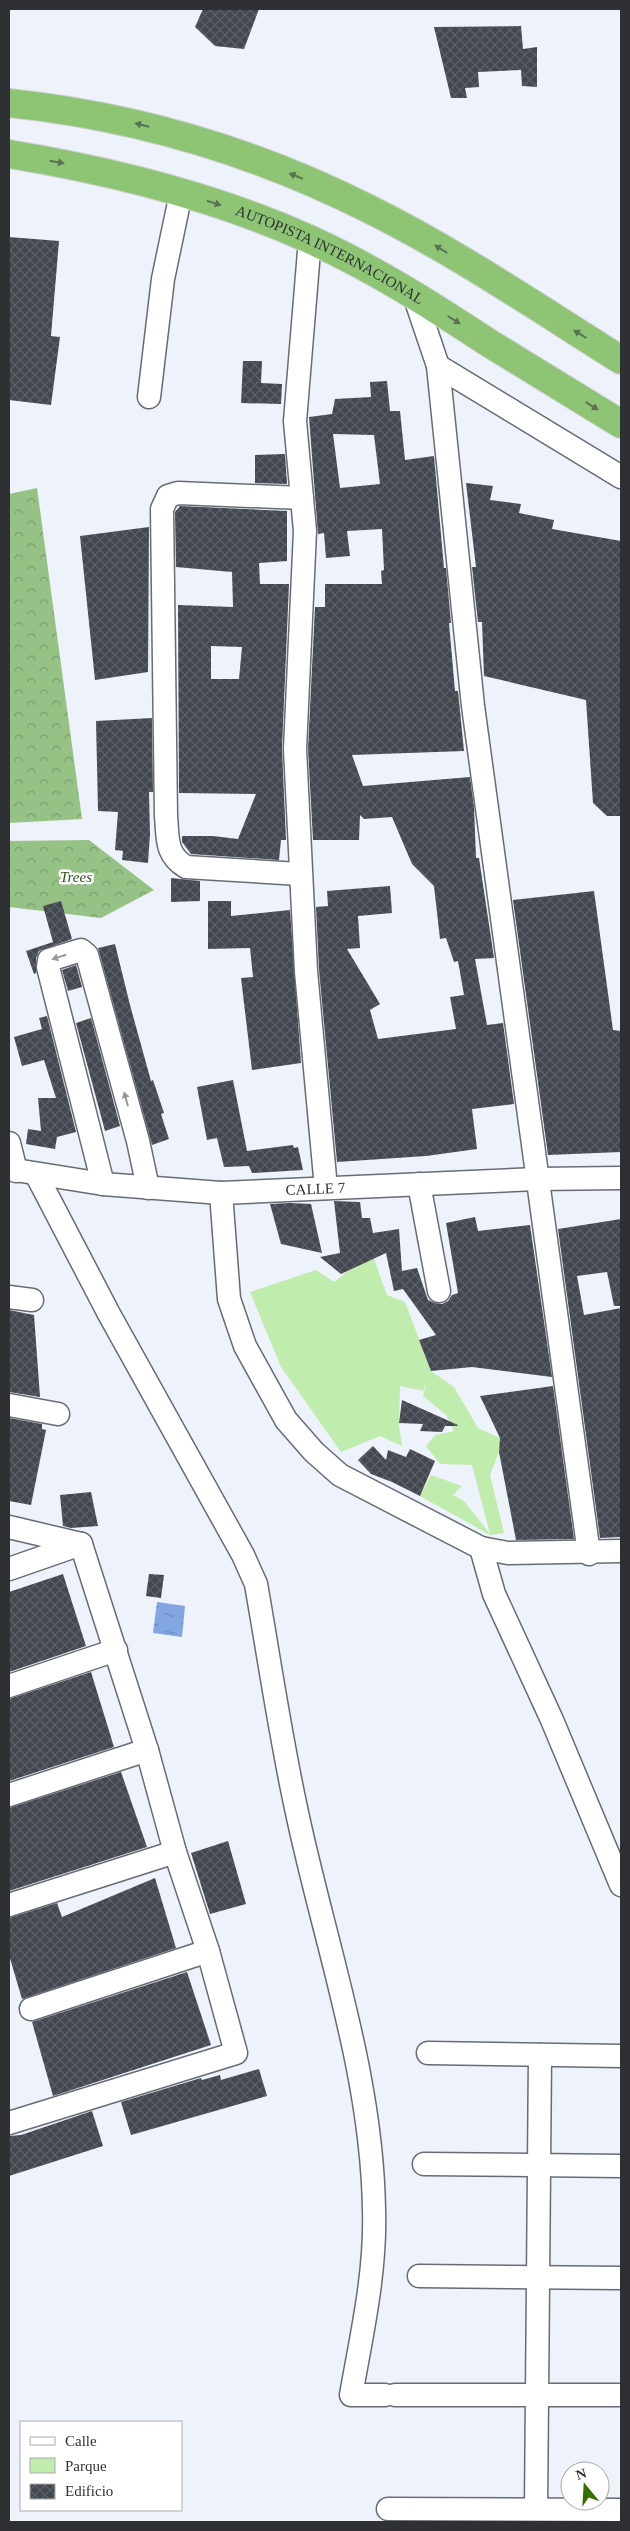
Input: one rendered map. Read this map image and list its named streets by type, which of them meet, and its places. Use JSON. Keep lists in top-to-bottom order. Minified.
{"streets":{"highway":["AUTOPISTA INTERNACIONAL"],"street":["CALLE 7"]},"parks":["Trees"],"legend":["Calle","Parque","Edificio"],"north":"top"}
